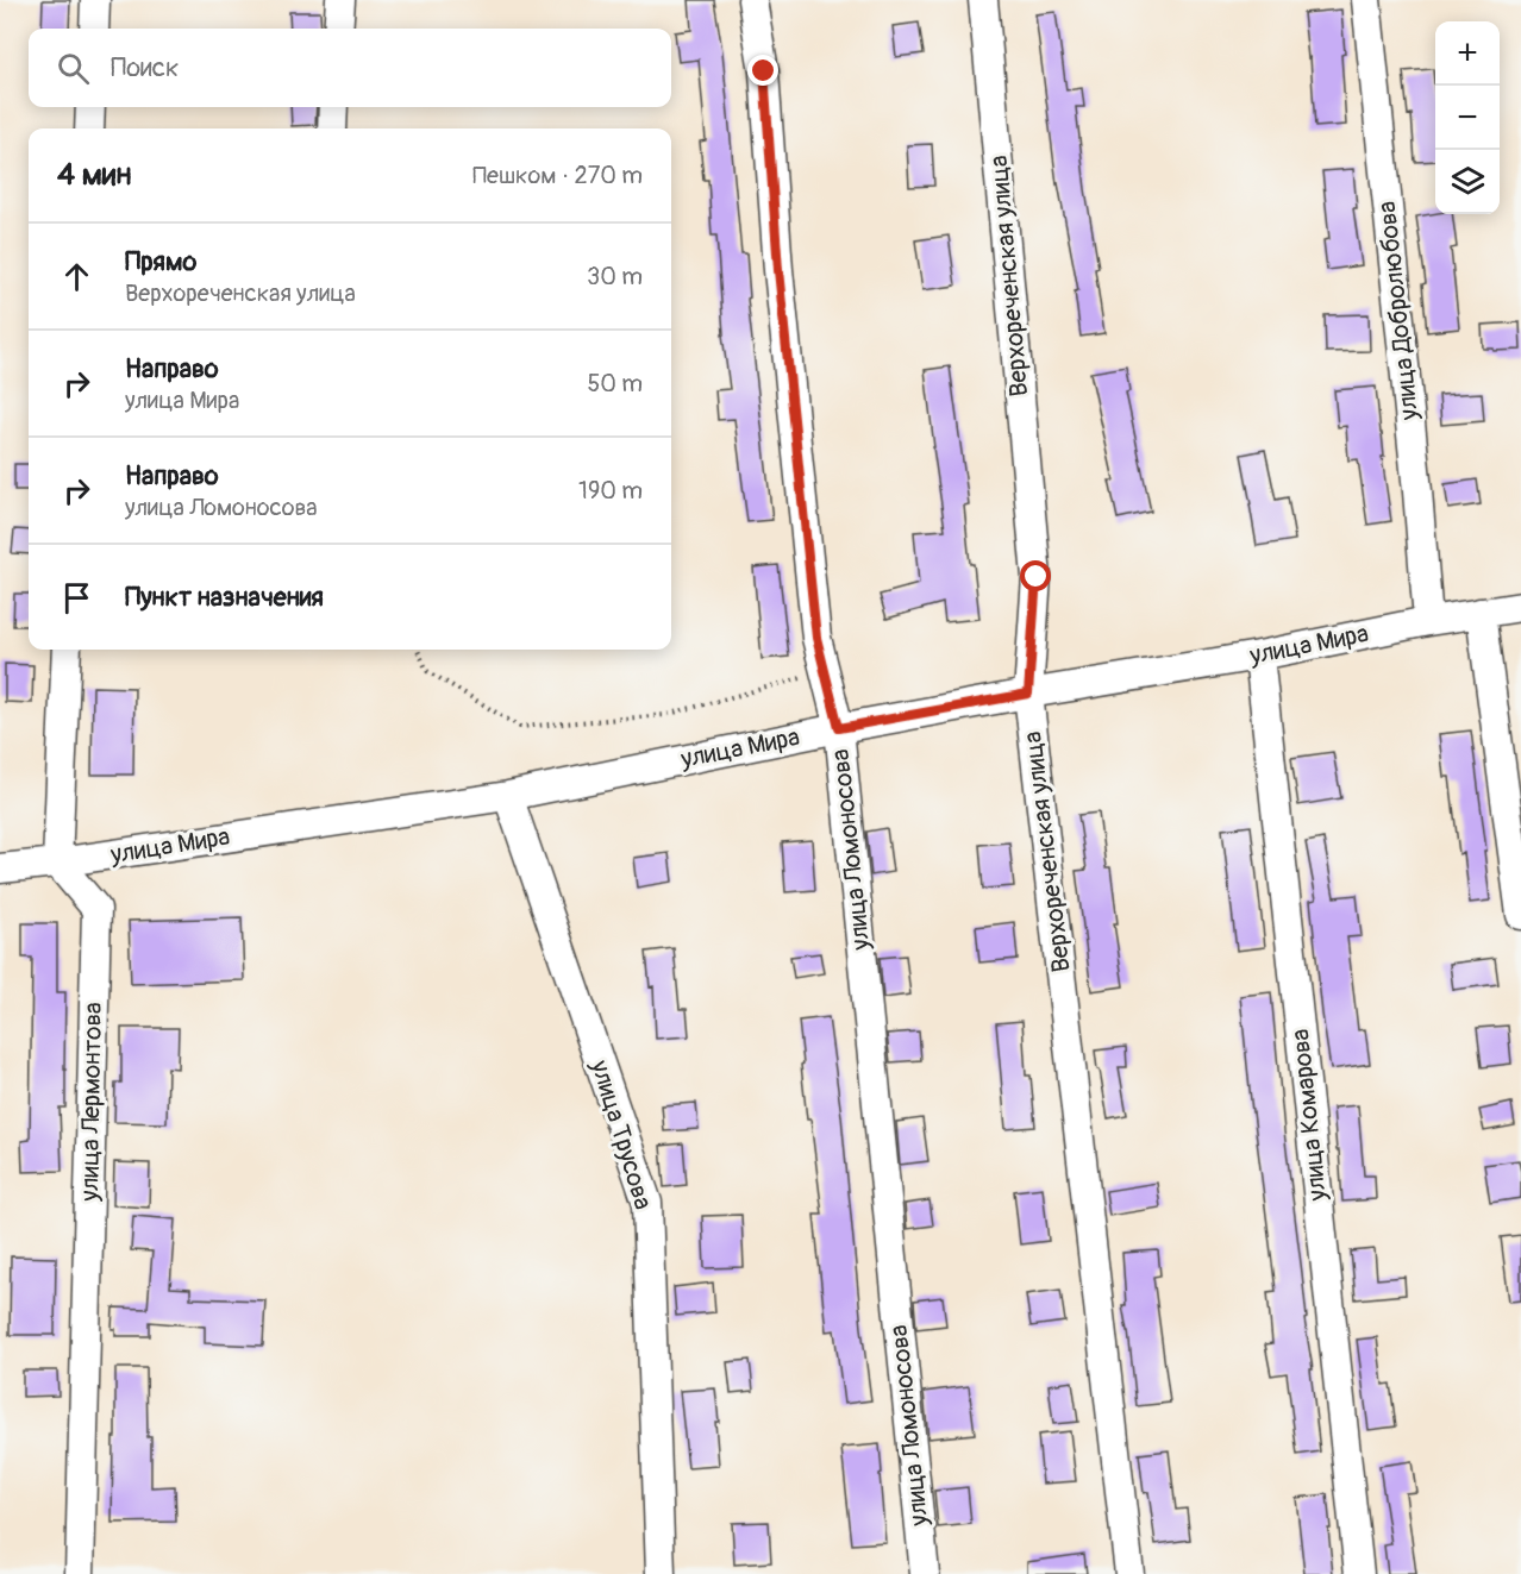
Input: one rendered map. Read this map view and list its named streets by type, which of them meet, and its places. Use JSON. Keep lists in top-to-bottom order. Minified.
{"streets":{"street":["Верхореченская улица","улица Добролюбова","улица Мира","улица Ломоносова","улица Лермонтова","улица Комарова","улица Трусова"]},"crossings":[["Верхореченская улица","улица Мира"],["улица Добролюбова","улица Мира"],["улица Мира","улица Ломоносова"],["улица Мира","улица Лермонтова"],["улица Мира","улица Комарова"],["улица Мира","улица Трусова"]],"page":{"map_buttons":["+","−"],"search":"Поиск","heading":["4 мин","Пешком · 270 m"],"list":[["Прямо","Верхореченская улица","30 m"],["Направо","улица Мира","50 m"],["Направо","улица Ломоносова","190 m"],"Пункт назначения"]}}
